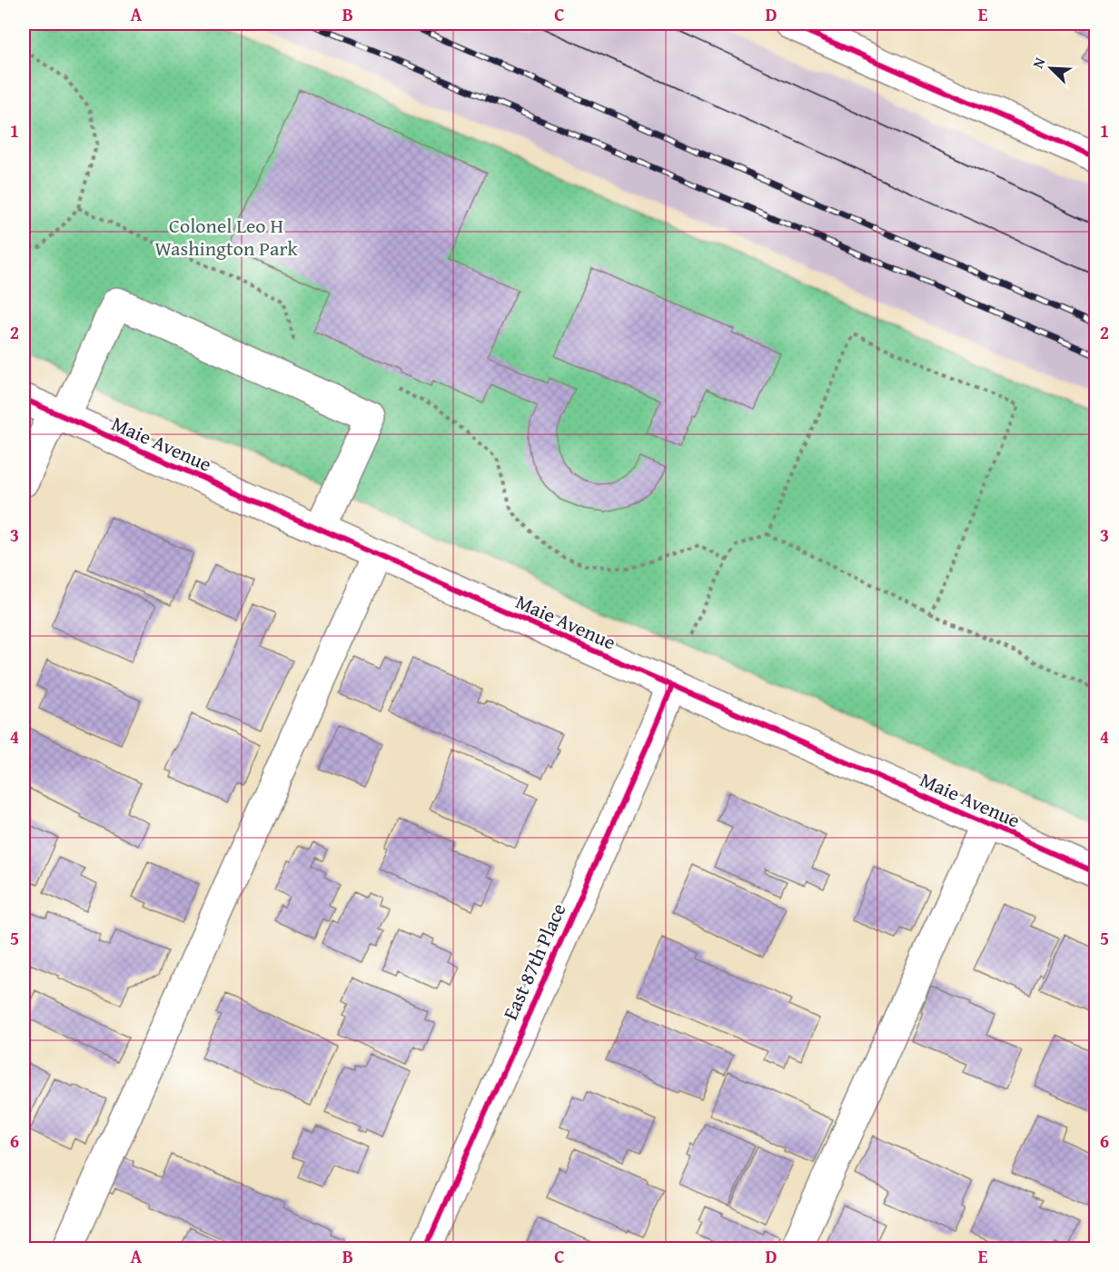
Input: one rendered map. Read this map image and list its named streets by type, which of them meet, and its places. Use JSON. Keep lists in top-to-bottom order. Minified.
{"streets":{"street":["Maie Avenue","East 87th Place"]},"crossings":[["Maie Avenue","East 87th Place"]],"parks":["Colonel Leo H Washington Park"],"north":"top left","grid":{"columns":["A","B","C","D","E"],"rows":["1","2","3","4","5","6"]}}
